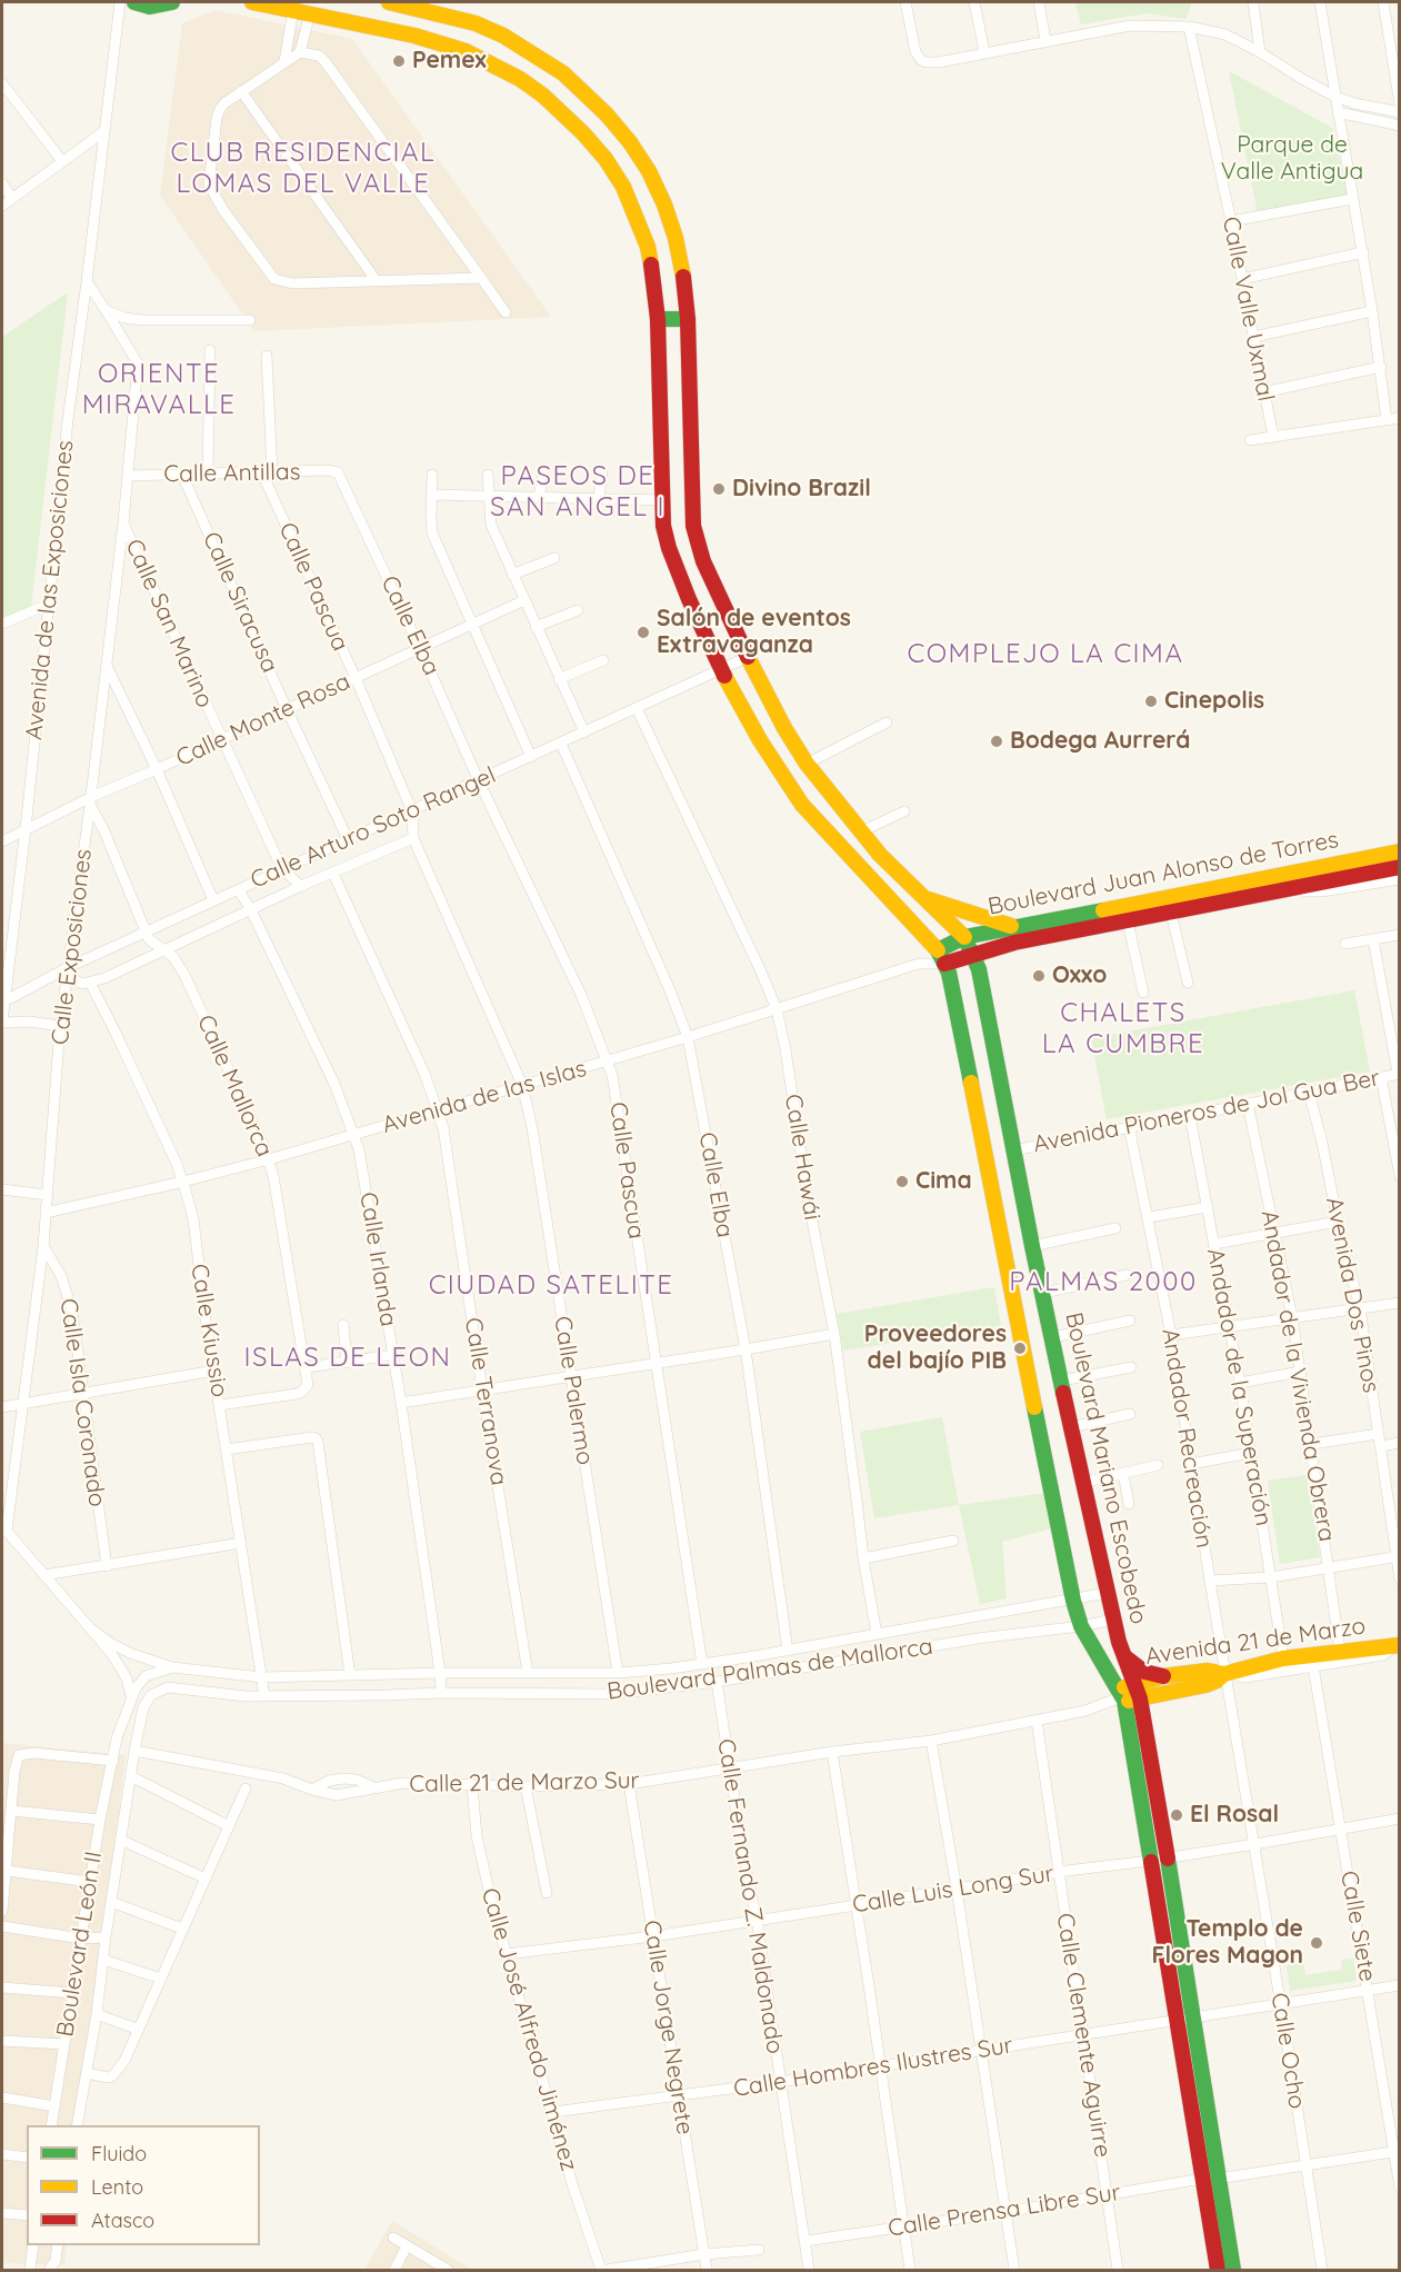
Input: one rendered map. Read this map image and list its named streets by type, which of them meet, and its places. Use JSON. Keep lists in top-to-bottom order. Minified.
{"streets":{"main road":["Boulevard Juan Alonso de Torres","Boulevard Mariano Escobedo","Avenida 21 de Marzo"],"street":["Calle Valle Uxmal","Calle Antillas","Calle Pascua","Avenida de las Exposiciones","Calle Siracusa","Calle San Marino","Calle Elba","Calle Monte Rosa","Calle Arturo Soto Rangel","Calle Exposiciones","Calle Mallorca","Avenida de las Islas","Avenida Pioneros de Jol Gua Ber","Calle Hawái","Calle Irlanda","Avenida Dos Pinos","Calle Kiussio","Andador de la Vivienda Obrera","Andador de la Superación","Calle Palermo","Calle Terranova","Calle Isla Coronado","Andador Recreación","Boulevard Palmas de Mallorca","Calle 21 de Marzo Sur","Calle Luis Long Sur","Calle Fernando Z. Maldonado","Calle Siete","Boulevard León II","Calle Jorge Negrete","Calle José Alfredo Jiménez","Calle Clemente Aguirre","Calle Ocho","Calle Hombres Ilustres Sur","Calle Prensa Libre Sur"]},"crossings":[["Calle Antillas","Calle Pascua"],["Calle Antillas","Calle Siracusa"],["Calle Antillas","Calle Elba"],["Calle Antillas","Calle Exposiciones"],["Calle Pascua","Calle Elba"],["Calle Pascua","Calle Monte Rosa"],["Calle Pascua","Calle Arturo Soto Rangel"],["Calle Pascua","Avenida de las Islas"],["Calle Pascua","Calle Palermo"],["Calle Pascua","Boulevard Palmas de Mallorca"],["Avenida de las Exposiciones","Calle Monte Rosa"],["Avenida de las Exposiciones","Calle Arturo Soto Rangel"],["Calle Siracusa","Calle Monte Rosa"],["Calle Siracusa","Calle Arturo Soto Rangel"],["Calle San Marino","Calle Monte Rosa"],["Calle San Marino","Calle Arturo Soto Rangel"],["Calle San Marino","Calle Exposiciones"],["Calle Elba","Calle Monte Rosa"],["Calle Elba","Calle Arturo Soto Rangel"],["Calle Elba","Avenida de las Islas"],["Calle Elba","Boulevard Palmas de Mallorca"],["Calle Monte Rosa","Calle Exposiciones"],["Calle Monte Rosa","Calle Mallorca"],["Calle Arturo Soto Rangel","Calle Exposiciones"],["Calle Arturo Soto Rangel","Calle Mallorca"],["Calle Arturo Soto Rangel","Calle Hawái"],["Calle Arturo Soto Rangel","Calle Irlanda"],["Calle Arturo Soto Rangel","Calle Palermo"],["Calle Arturo Soto Rangel","Boulevard Mariano Escobedo"],["Boulevard Juan Alonso de Torres","Avenida de las Islas"],["Boulevard Juan Alonso de Torres","Boulevard Mariano Escobedo"],["Calle Exposiciones","Calle Mallorca"],["Calle Exposiciones","Avenida de las Islas"],["Calle Exposiciones","Calle Isla Coronado"],["Calle Mallorca","Avenida de las Islas"],["Calle Mallorca","Calle Kiussio"],["Avenida de las Islas","Calle Hawái"],["Avenida de las Islas","Calle Irlanda"],["Avenida de las Islas","Calle Kiussio"],["Avenida de las Islas","Calle Palermo"],["Avenida de las Islas","Calle Terranova"],["Avenida de las Islas","Boulevard Mariano Escobedo"],["Avenida Pioneros de Jol Gua Ber","Avenida Dos Pinos"],["Avenida Pioneros de Jol Gua Ber","Andador de la Vivienda Obrera"],["Avenida Pioneros de Jol Gua Ber","Andador de la Superación"],["Avenida Pioneros de Jol Gua Ber","Andador Recreación"],["Avenida Pioneros de Jol Gua Ber","Boulevard Mariano Escobedo"],["Calle Hawái","Boulevard Palmas de Mallorca"],["Calle Irlanda","Boulevard Palmas de Mallorca"],["Calle Kiussio","Boulevard Palmas de Mallorca"],["Andador de la Vivienda Obrera","Avenida 21 de Marzo"],["Andador de la Superación","Avenida 21 de Marzo"],["Calle Palermo","Boulevard Palmas de Mallorca"],["Calle Terranova","Boulevard Palmas de Mallorca"],["Andador Recreación","Avenida 21 de Marzo"],["Andador Recreación","Calle Ocho"],["Boulevard Mariano Escobedo","Avenida 21 de Marzo"],["Boulevard Mariano Escobedo","Boulevard Palmas de Mallorca"],["Boulevard Mariano Escobedo","Calle 21 de Marzo Sur"],["Boulevard Mariano Escobedo","Calle Luis Long Sur"],["Boulevard Mariano Escobedo","Calle Hombres Ilustres Sur"],["Boulevard Mariano Escobedo","Calle Prensa Libre Sur"],["Avenida 21 de Marzo","Calle 21 de Marzo Sur"],["Avenida 21 de Marzo","Calle Ocho"],["Boulevard Palmas de Mallorca","Calle 21 de Marzo Sur"],["Boulevard Palmas de Mallorca","Calle Fernando Z. Maldonado"],["Calle 21 de Marzo Sur","Calle Fernando Z. Maldonado"],["Calle 21 de Marzo Sur","Calle Jorge Negrete"],["Calle 21 de Marzo Sur","Calle José Alfredo Jiménez"],["Calle 21 de Marzo Sur","Calle Clemente Aguirre"],["Calle Luis Long Sur","Calle Fernando Z. Maldonado"],["Calle Luis Long Sur","Calle Siete"],["Calle Luis Long Sur","Calle Jorge Negrete"],["Calle Luis Long Sur","Calle José Alfredo Jiménez"],["Calle Luis Long Sur","Calle Clemente Aguirre"],["Calle Luis Long Sur","Calle Ocho"],["Calle Fernando Z. Maldonado","Calle Hombres Ilustres Sur"],["Calle Fernando Z. Maldonado","Calle Prensa Libre Sur"],["Calle Siete","Calle Hombres Ilustres Sur"],["Calle Jorge Negrete","Calle Hombres Ilustres Sur"],["Calle José Alfredo Jiménez","Calle Hombres Ilustres Sur"],["Calle Clemente Aguirre","Calle Hombres Ilustres Sur"],["Calle Clemente Aguirre","Calle Prensa Libre Sur"],["Calle Ocho","Calle Hombres Ilustres Sur"]],"districts":["CLUB RESIDENCIAL LOMAS DEL VALLE","ORIENTE MIRAVALLE","PASEOS DE SAN ANGEL I","COMPLEJO LA CIMA","CHALETS LA CUMBRE","PALMAS 2000","CIUDAD SATELITE","ISLAS DE LEON"],"parks":["Parque de Valle Antigua"],"places":["Pemex","Divino Brazil","Salón de eventos Extravaganza","Cinepolis","Bodega Aurrerá","Oxxo","Cima","Proveedores del bajío PIB","El Rosal","Templo de Flores Magon"],"legend":["Fluido","Lento","Atasco"]}
